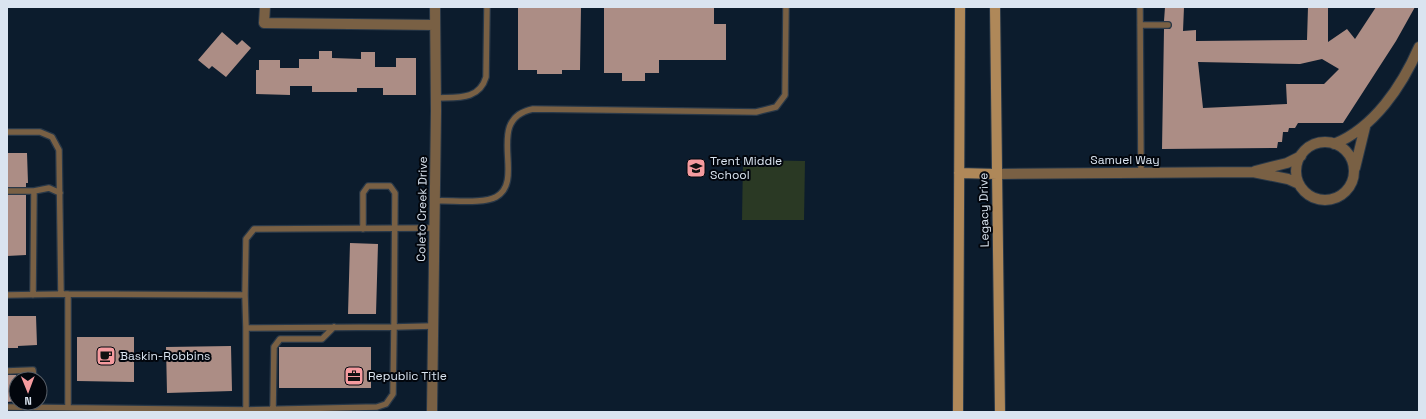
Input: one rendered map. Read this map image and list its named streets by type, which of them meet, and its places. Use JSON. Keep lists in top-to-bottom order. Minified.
{"streets":{"main road":["Legacy Drive"],"street":["Samuel Way","Coleto Creek Drive"]},"crossings":[["Samuel Way","Legacy Drive"]],"places":{"school or university":["Trent Middle School"],"cafe":["Baskin-Robbins"],"office":["Republic Title"]},"north":"bottom"}
